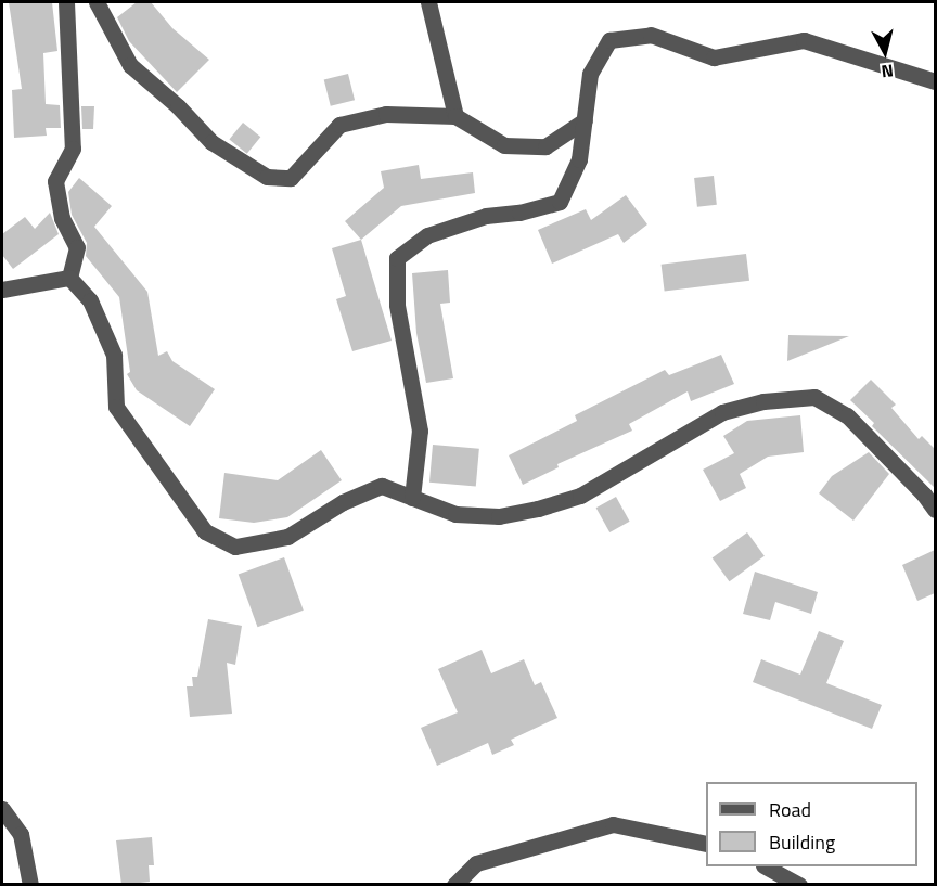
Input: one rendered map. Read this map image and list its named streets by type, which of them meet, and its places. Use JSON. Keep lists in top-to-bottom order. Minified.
{"legend":["Road","Building"],"north":"bottom"}
